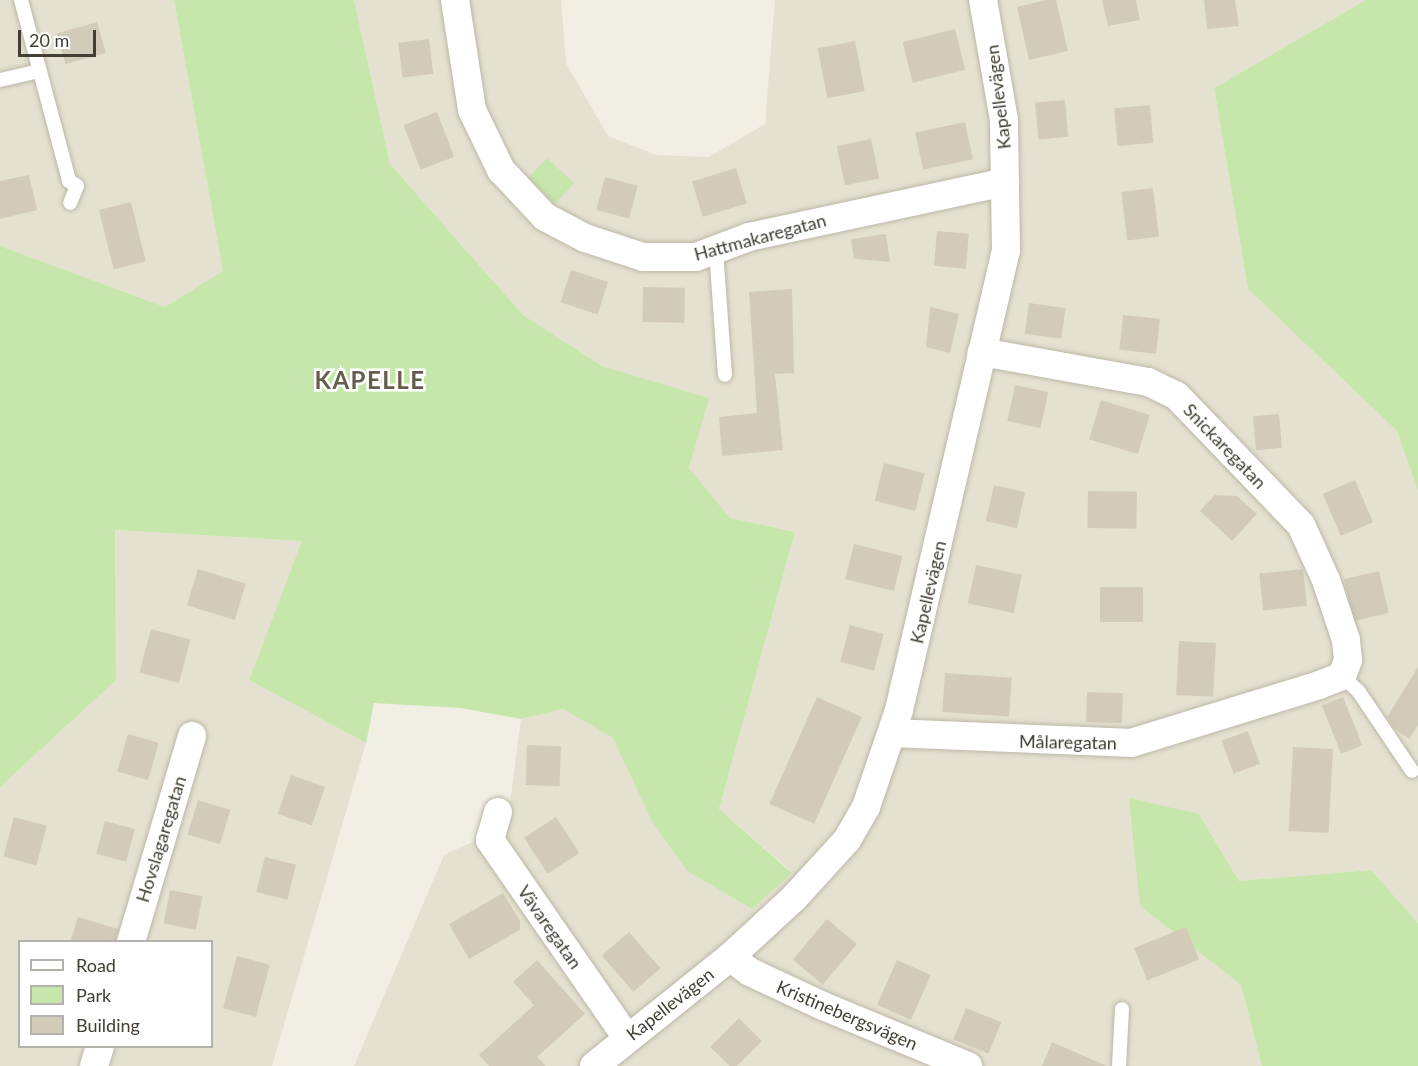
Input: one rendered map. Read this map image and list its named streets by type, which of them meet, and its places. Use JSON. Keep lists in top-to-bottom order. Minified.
{"streets":{"street":["Kapellevägen","Hattmakaregatan","Snickaregatan","Målaregatan","Hovslagaregatan","Vävaregatan","Kristinebergsvägen"]},"crossings":[["Kapellevägen","Hattmakaregatan"],["Kapellevägen","Snickaregatan"],["Kapellevägen","Målaregatan"],["Kapellevägen","Vävaregatan"],["Kapellevägen","Kristinebergsvägen"],["Snickaregatan","Målaregatan"]],"districts":["KAPELLE"],"legend":["Road","Park","Building"],"scale_bar":"20 m"}
